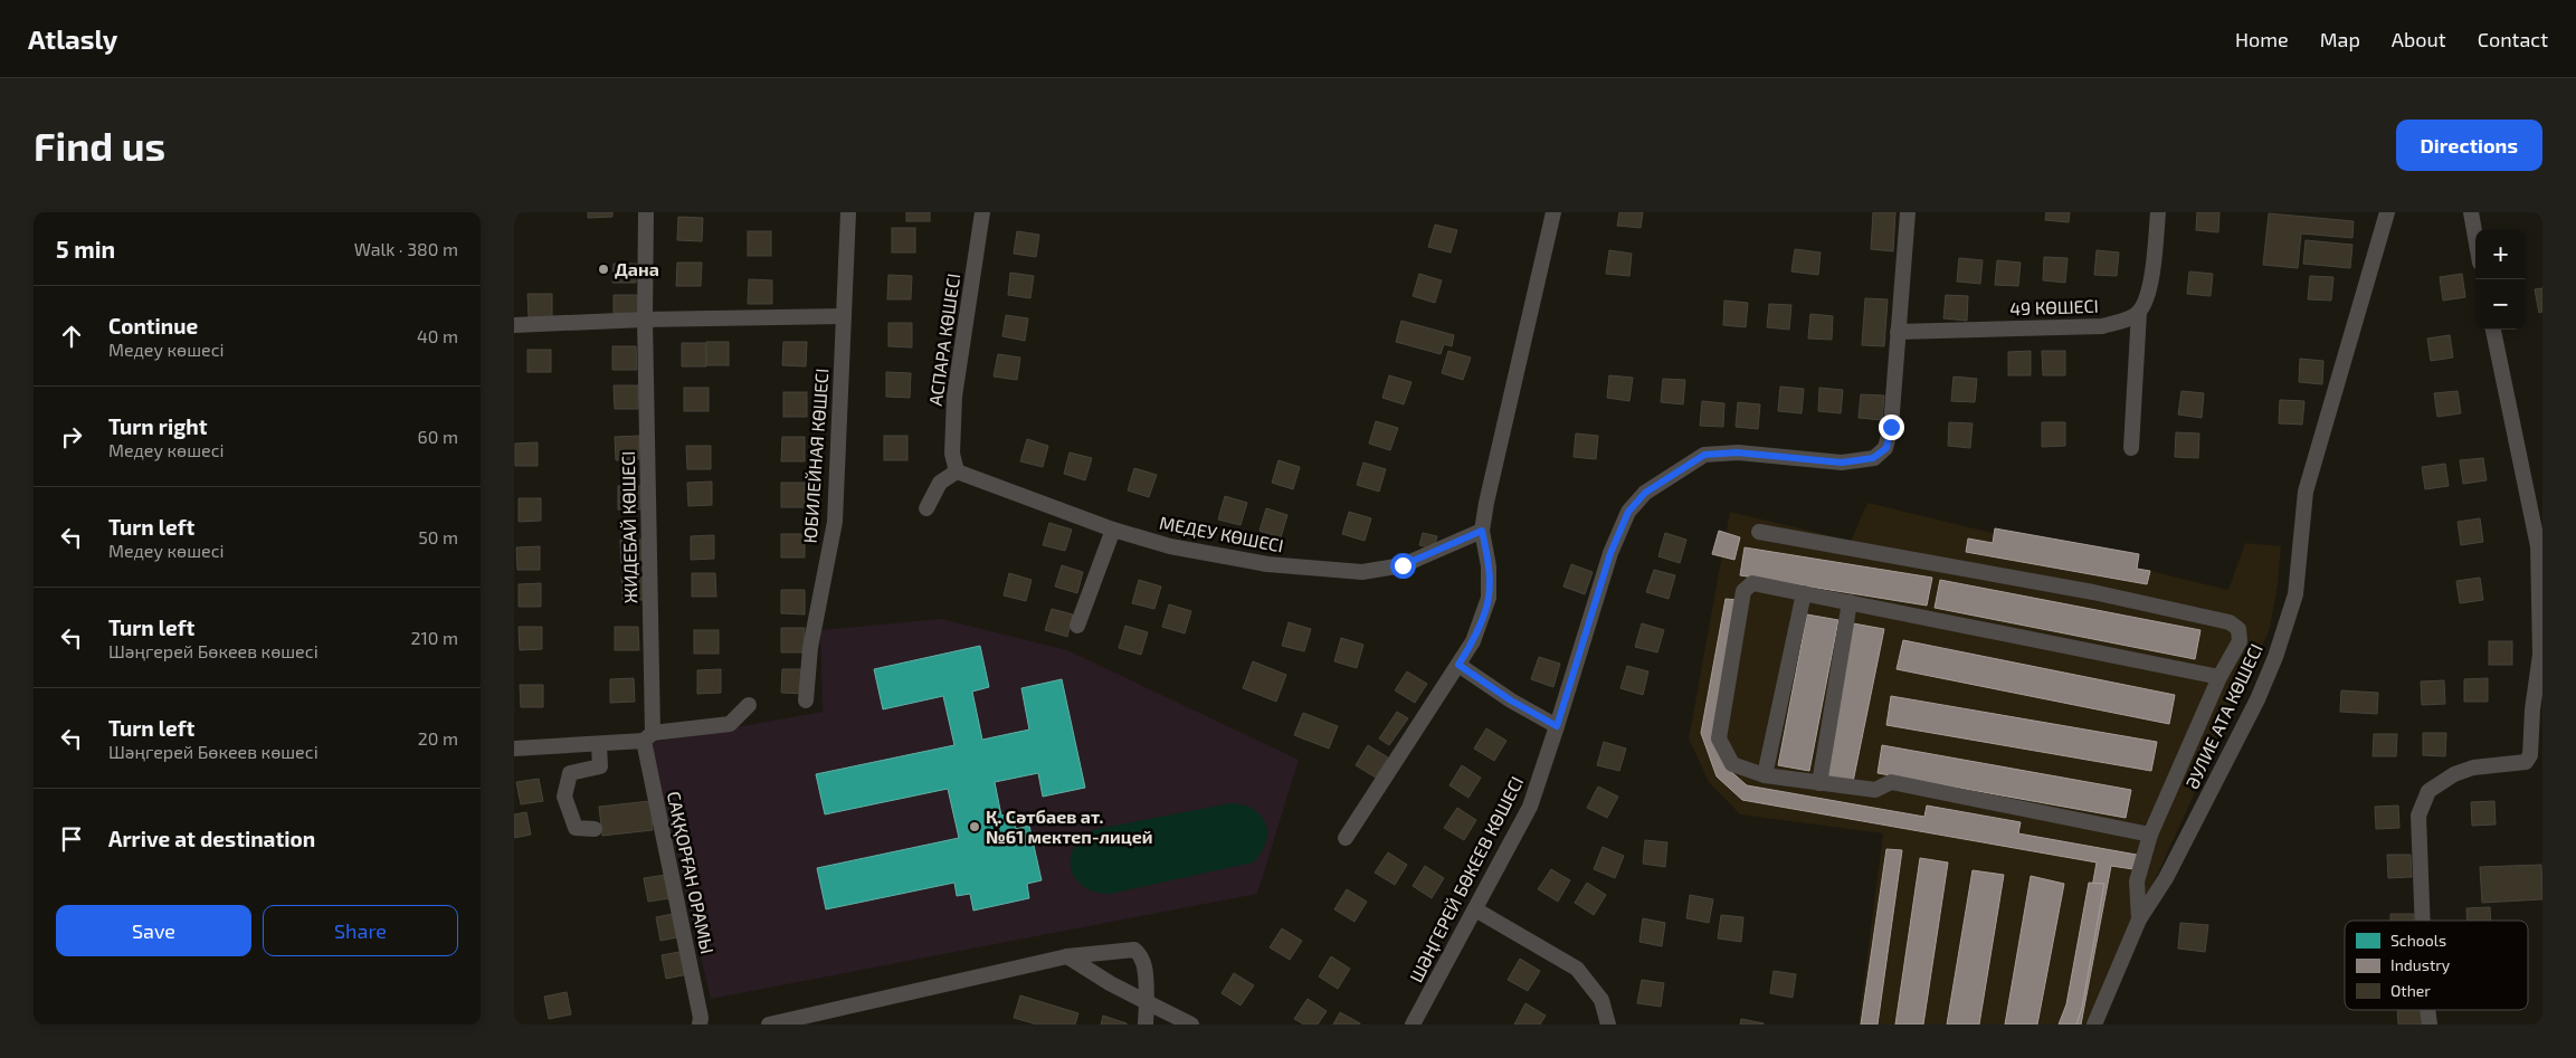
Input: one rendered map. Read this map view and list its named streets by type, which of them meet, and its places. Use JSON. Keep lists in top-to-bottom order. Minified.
{"streets":{"street":["49 КӨШЕСІ","АСПАРА КӨШЕСІ","ЮБИЛЕЙНАЯ КӨШЕСІ","ЖИДЕБАЙ КӨШЕСІ","МЕДЕУ КӨШЕСІ","ӘУЛИЕ АТА КӨШЕСІ","САҚҚОРҒАН ОРАМЫ","ШӘҢГЕРЕЙ БӨКЕЕВ КӨШЕСІ"]},"crossings":[["49 КӨШЕСІ","ШӘҢГЕРЕЙ БӨКЕЕВ КӨШЕСІ"],["АСПАРА КӨШЕСІ","МЕДЕУ КӨШЕСІ"],["ЖИДЕБАЙ КӨШЕСІ","САҚҚОРҒАН ОРАМЫ"]],"places":["Дана","Қ. Сәтбаев ат. №61 мектеп-лицей"],"legend":["Schools","Industry","Other"],"page":{"header":"Atlasly","nav":["Home","Map","About","Contact"],"buttons":["Directions",["Save","Share"]],"title":"Find us","heading":["5 min","Walk · 380 m"],"map_buttons":["+","−"],"list":[["Continue","Медеу көшесі","40 m"],["Turn right","Медеу көшесі","60 m"],["Turn left","Медеу көшесі","50 m"],["Turn left","Шәңгерей Бөкеев көшесі","210 m"],["Turn left","Шәңгерей Бөкеев көшесі","20 m"],"Arrive at destination"]}}
